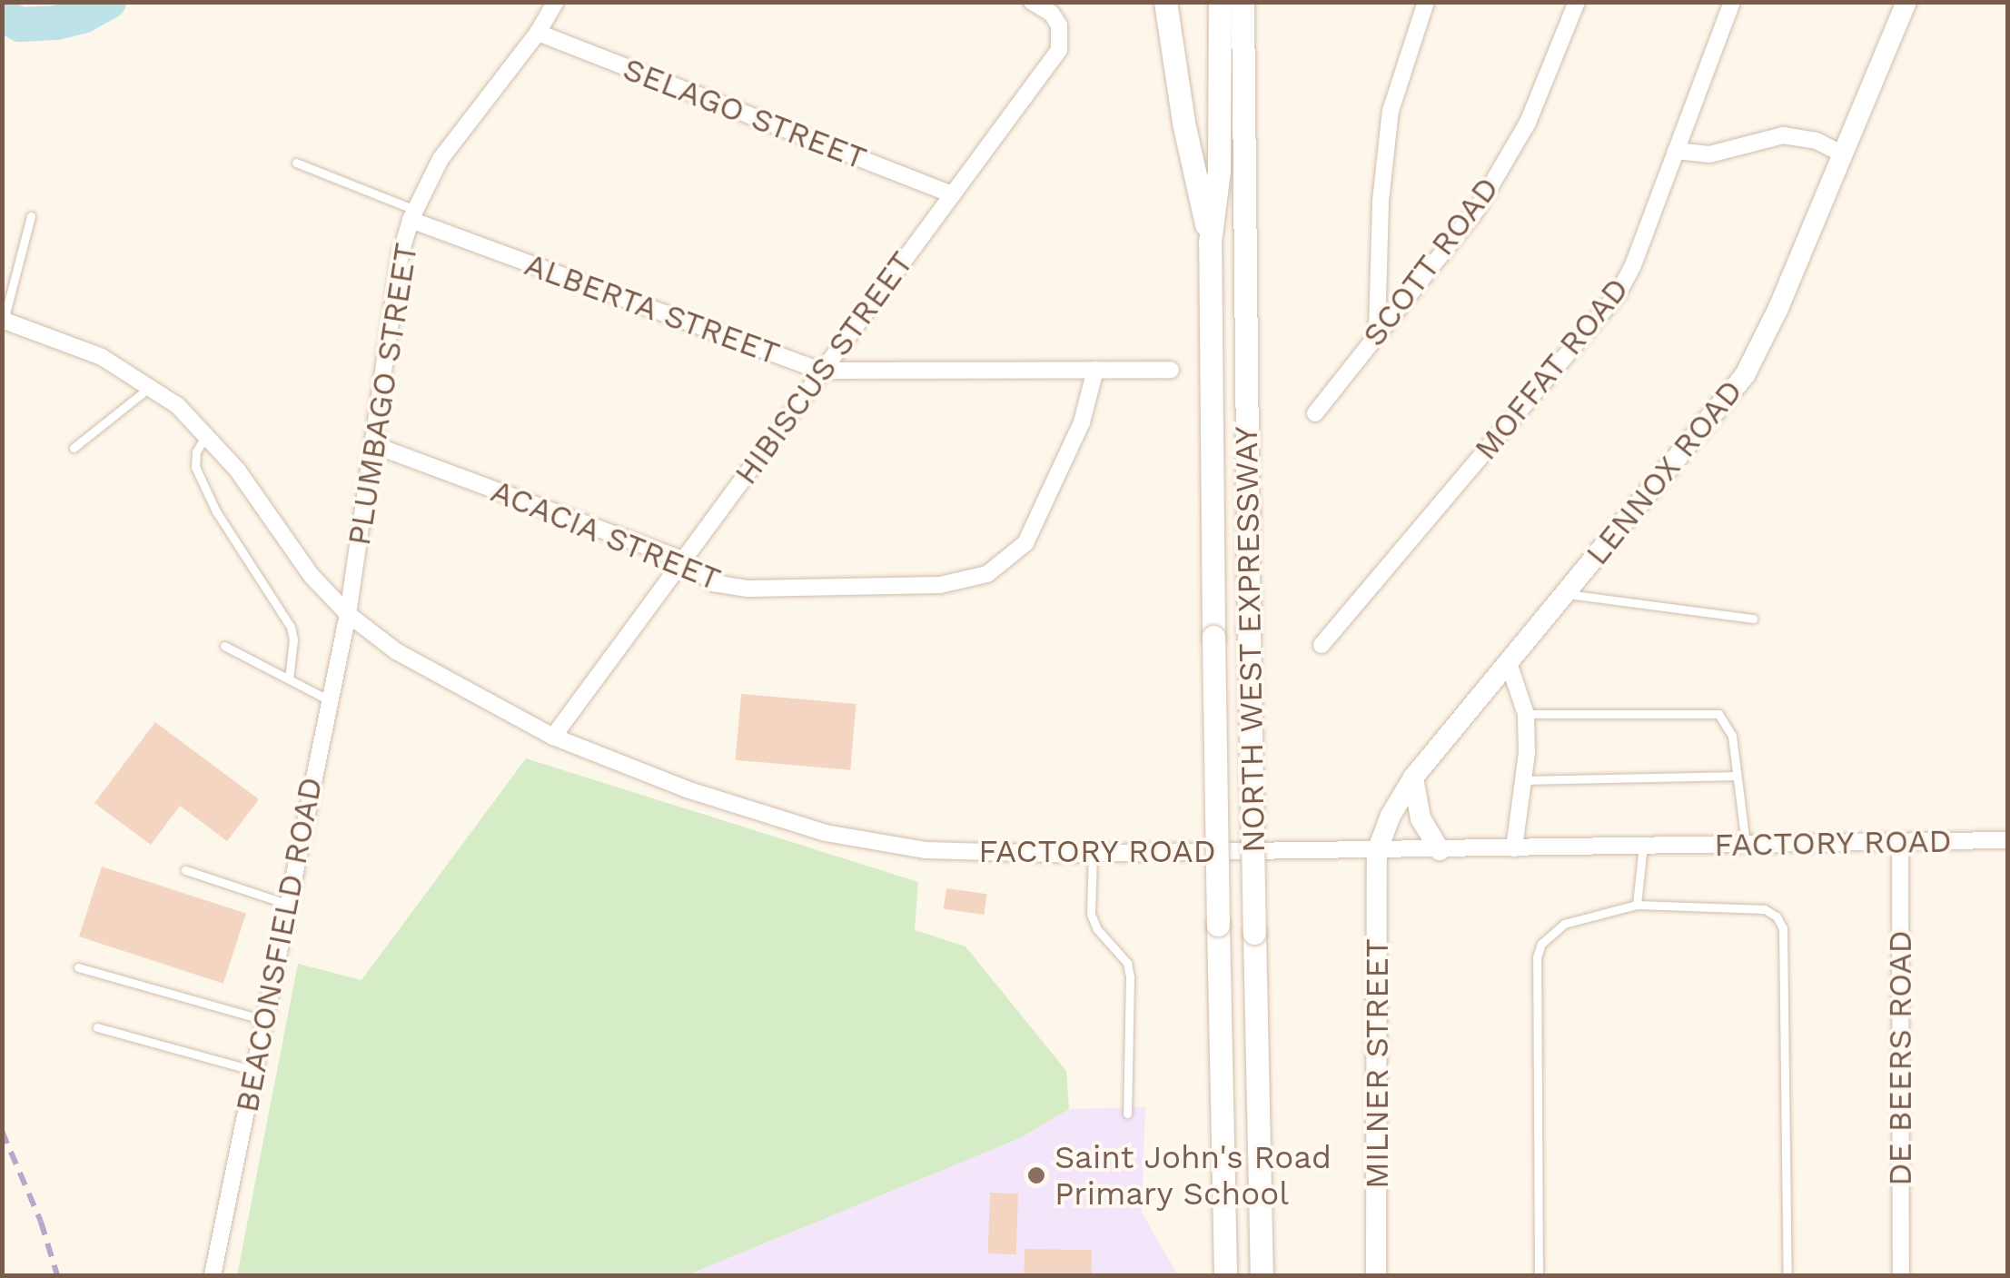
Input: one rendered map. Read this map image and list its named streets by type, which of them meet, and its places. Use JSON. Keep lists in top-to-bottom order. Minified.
{"streets":{"main road":["NORTH WEST EXPRESSWAY"],"street":["SELAGO STREET","SCOTT ROAD","ALBERTA STREET","HIBISCUS STREET","MOFFAT ROAD","PLUMBAGO STREET","LENNOX ROAD","ACACIA STREET","FACTORY ROAD","BEACONSFIELD ROAD","DE BEERS ROAD","MILNER STREET"]},"crossings":[["SELAGO STREET","HIBISCUS STREET"],["SELAGO STREET","PLUMBAGO STREET"],["ALBERTA STREET","HIBISCUS STREET"],["ALBERTA STREET","PLUMBAGO STREET"],["ALBERTA STREET","ACACIA STREET"],["HIBISCUS STREET","ACACIA STREET"],["HIBISCUS STREET","FACTORY ROAD"],["PLUMBAGO STREET","ACACIA STREET"],["PLUMBAGO STREET","FACTORY ROAD"],["PLUMBAGO STREET","BEACONSFIELD ROAD"],["LENNOX ROAD","FACTORY ROAD"],["LENNOX ROAD","MILNER STREET"],["FACTORY ROAD","BEACONSFIELD ROAD"],["FACTORY ROAD","DE BEERS ROAD"],["FACTORY ROAD","MILNER STREET"]],"places":["Saint John's Road Primary School"]}
